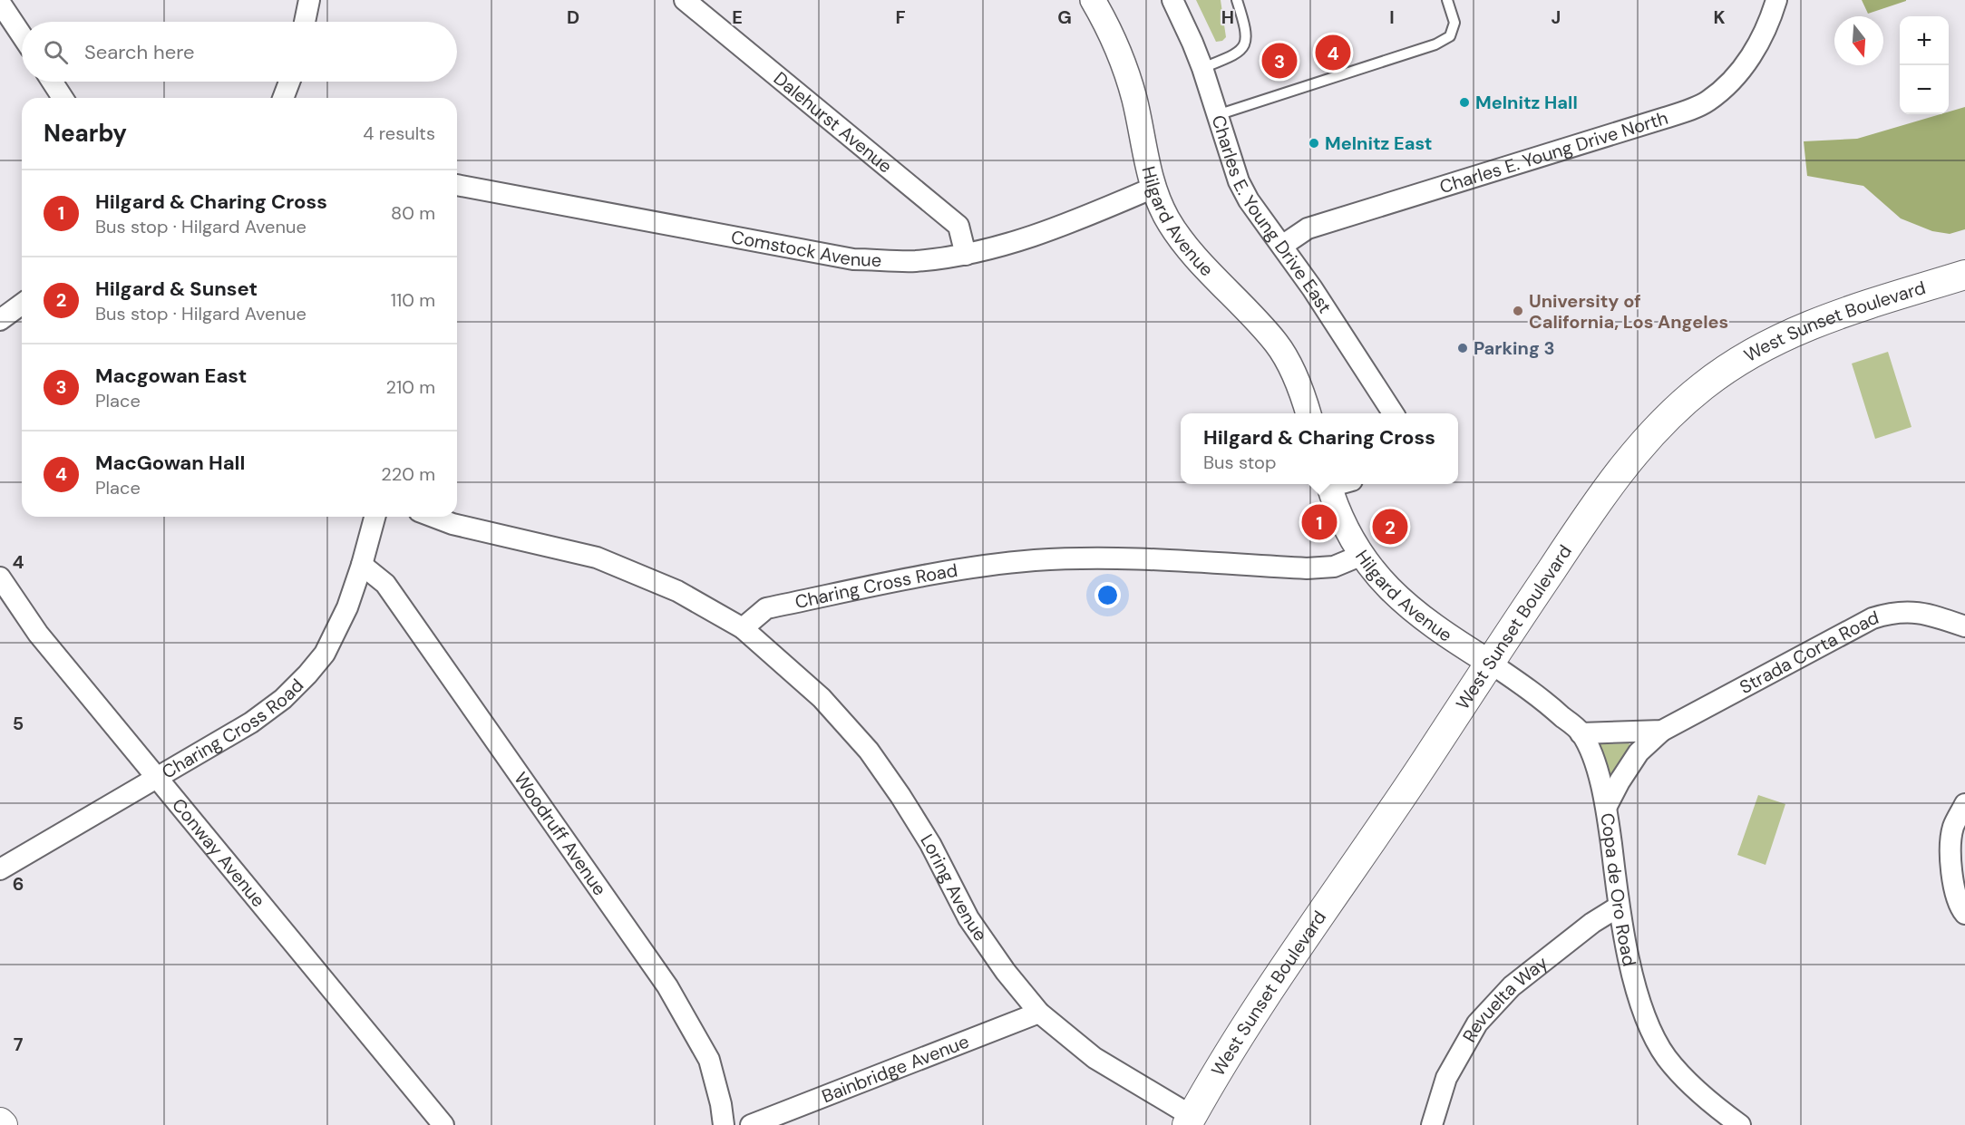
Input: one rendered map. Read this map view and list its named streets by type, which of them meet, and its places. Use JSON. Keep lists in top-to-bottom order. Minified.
{"streets":{"main road":["West Sunset Boulevard"],"street":["Dalehurst Avenue","Charles E. Young Drive North","Charles E. Young Drive East","Hilgard Avenue","Comstock Avenue","Charing Cross Road","Strada Corta Road","Woodruff Avenue","Conway Avenue","Loring Avenue","Copa de Oro Road","Revuelta Way","Bainbridge Avenue"]},"crossings":[["Dalehurst Avenue","Comstock Avenue"],["Charles E. Young Drive North","Charles E. Young Drive East"],["Hilgard Avenue","Comstock Avenue"],["Hilgard Avenue","West Sunset Boulevard"],["Hilgard Avenue","Charing Cross Road"],["Hilgard Avenue","Copa de Oro Road"],["West Sunset Boulevard","Loring Avenue"],["West Sunset Boulevard","Copa de Oro Road"],["Charing Cross Road","Woodruff Avenue"],["Charing Cross Road","Conway Avenue"],["Charing Cross Road","Loring Avenue"],["Strada Corta Road","Copa de Oro Road"],["Loring Avenue","Bainbridge Avenue"],["Copa de Oro Road","Revuelta Way"]],"places":["Melnitz Hall","Melnitz East","University of California, Los Angeles","Parking 3"],"north":"bottom","page":{"map_buttons":["+","−"],"search":"Search here","pins":["4","3","1","2"],"heading":["Nearby","4 results"],"list":[{"mark":"1","name":"Hilgard & Charing Cross","note":"Bus stop · Hilgard Avenue","value":"80 m"},{"mark":"2","name":"Hilgard & Sunset","note":"Bus stop · Hilgard Avenue","value":"110 m"},{"mark":"3","name":"Macgowan East","note":"Place","value":"210 m"},{"mark":"4","name":"MacGowan Hall","note":"Place","value":"220 m"}],"popup":["Hilgard & Charing Cross","Bus stop"]},"grid":{"columns":["D","E","F","G","H","I","J","K"],"rows":["4","5","6","7"]}}
